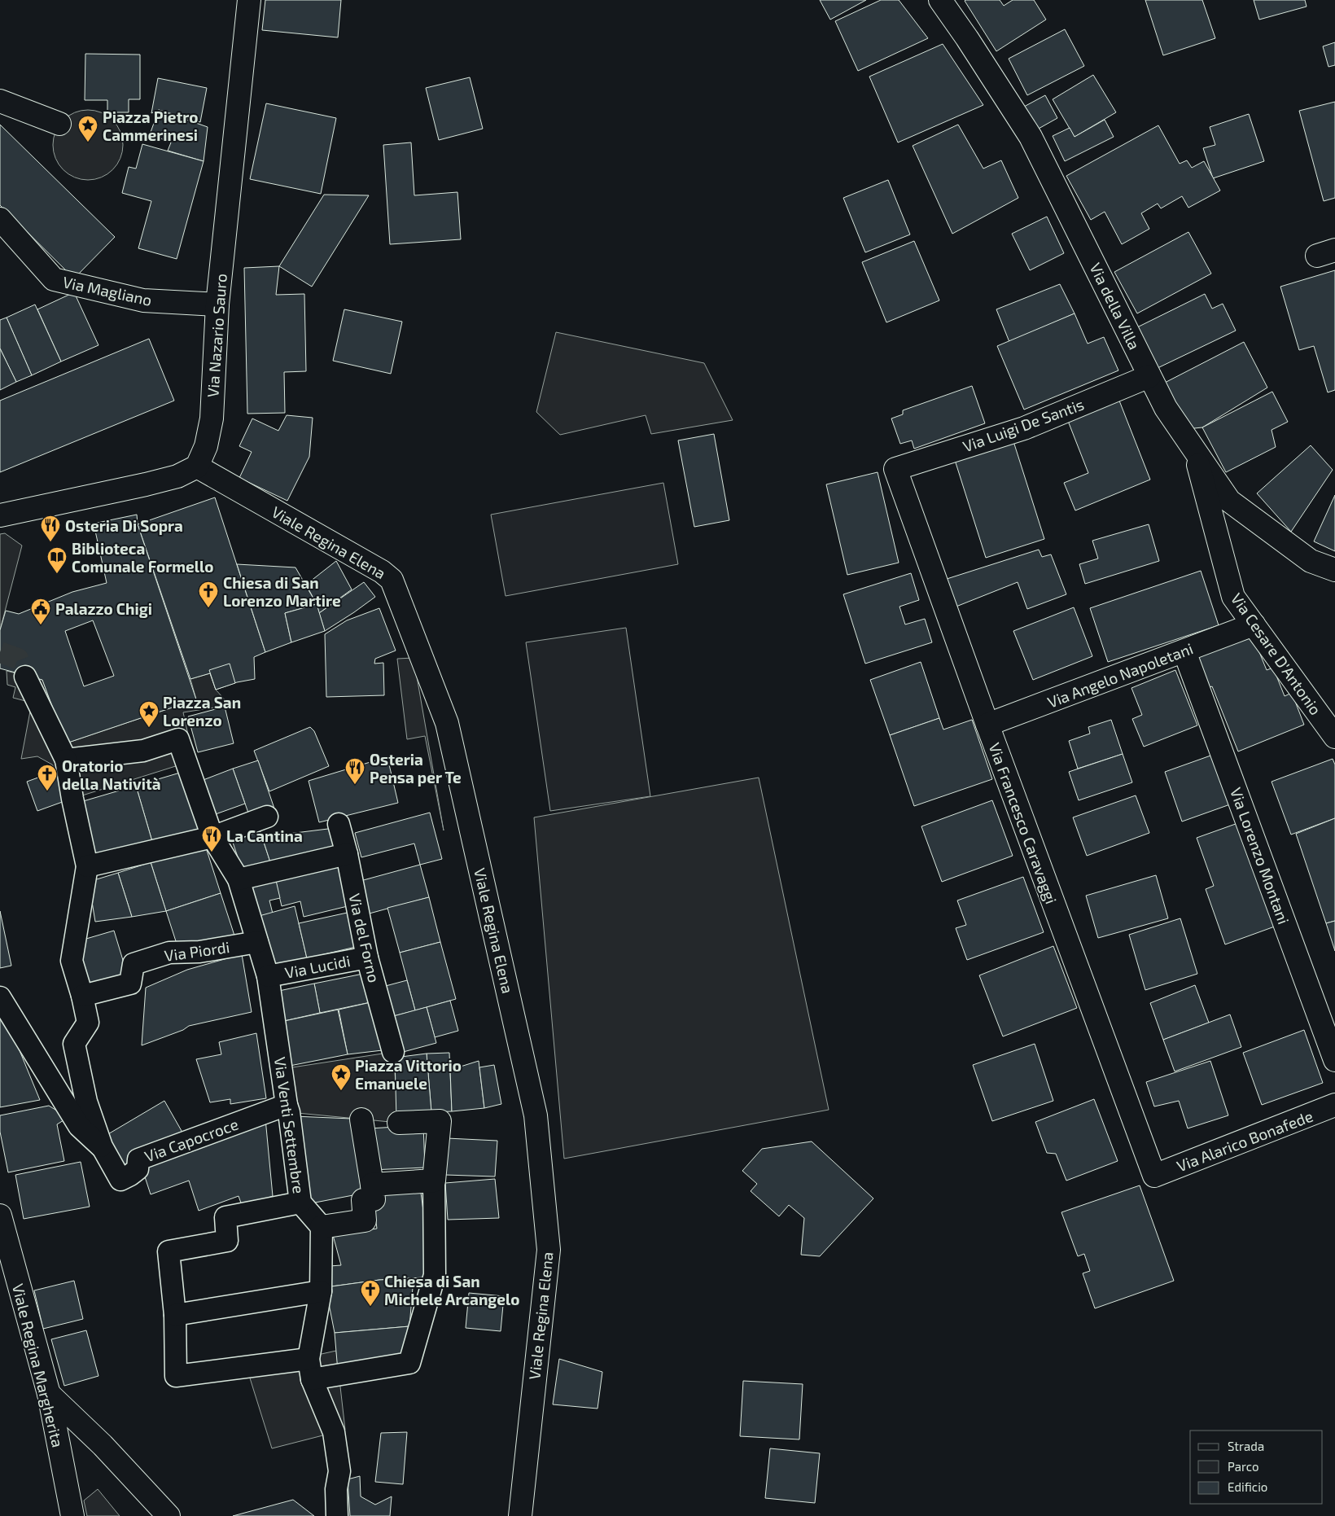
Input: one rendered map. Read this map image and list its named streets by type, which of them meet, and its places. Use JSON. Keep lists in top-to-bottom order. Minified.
{"streets":{"street":["Via Magliano","Via della Villa","Via Nazario Sauro","Via Luigi De Santis","Viale Regina Elena","Via Cesare D'Antonio","Via Angelo Napoletani","Via Francesco Caravaggi","Via Lorenzo Montani","Via del Forno","Via Piordi","Via Lucidi","Via Venti Settembre","Via Capocroce","Via Alarico Bonafede","Viale Regina Margherita"]},"crossings":[["Via Magliano","Via Nazario Sauro"],["Via della Villa","Via Luigi De Santis"],["Via della Villa","Via Cesare D'Antonio"],["Via Nazario Sauro","Viale Regina Elena"],["Via Luigi De Santis","Via Francesco Caravaggi"],["Via Cesare D'Antonio","Via Angelo Napoletani"],["Via Angelo Napoletani","Via Francesco Caravaggi"],["Via Angelo Napoletani","Via Lorenzo Montani"],["Via Francesco Caravaggi","Via Alarico Bonafede"],["Via del Forno","Via Lucidi"],["Via Piordi","Via Venti Settembre"],["Via Lucidi","Via Venti Settembre"],["Via Venti Settembre","Via Capocroce"]],"places":{"place":["Piazza Pietro Cammerinesi","Piazza San Lorenzo","Piazza Vittorio Emanuele"],"restaurant":["Osteria Di Sopra","Osteria Pensa per Te","La Cantina"],"library":["Biblioteca Comunale Formello"],"church":["Chiesa di San Lorenzo Martire","Oratorio della Natività","Chiesa di San Michele Arcangelo"],"public building":["Palazzo Chigi"]},"legend":["Strada","Parco","Edificio"]}
